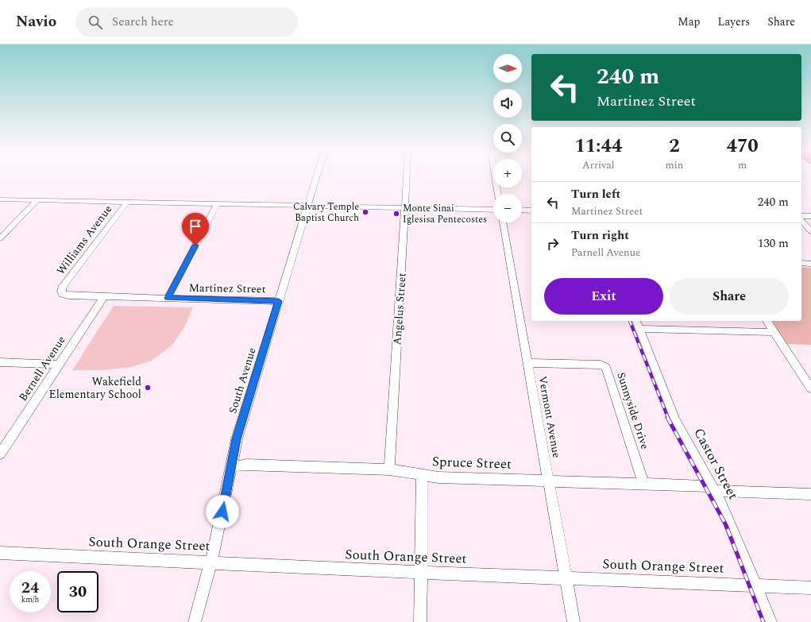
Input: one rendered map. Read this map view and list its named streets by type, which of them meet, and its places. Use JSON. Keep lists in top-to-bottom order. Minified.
{"streets":{"street":["Williams Avenue","Martinez Street","Angelus Street","Bernell Avenue","South Avenue","Sunnyside Drive","Vermont Avenue","Spruce Street","Castor Street","South Orange Street"]},"crossings":[["Williams Avenue","Martinez Street"],["Martinez Street","Bernell Avenue"],["Martinez Street","South Avenue"],["Angelus Street","Spruce Street"],["South Avenue","Spruce Street"],["South Avenue","South Orange Street"],["Sunnyside Drive","Vermont Avenue"],["Sunnyside Drive","Spruce Street"],["Vermont Avenue","Spruce Street"],["Vermont Avenue","South Orange Street"],["Spruce Street","Castor Street"],["Castor Street","South Orange Street"]],"places":["Calvary Temple Baptist Church","Monte Sinai Iglesisa Pentecostes","Wakefield Elementary School"],"north":"right","page":{"header":"Navio","search":"Search here","nav":["Map","Layers","Share"],"map_buttons":["+","−"],"turn":["240 m","Martinez Street"],"eta":["11:44","Arrival","2","min","470","m"],"list":[{"name":"Turn left","note":"Martinez Street","value":"240 m"},{"name":"Turn right","note":"Parnell Avenue","value":"130 m"}],"buttons":["Exit","Share"],"speed":"24 km/h","limit":"30"}}
